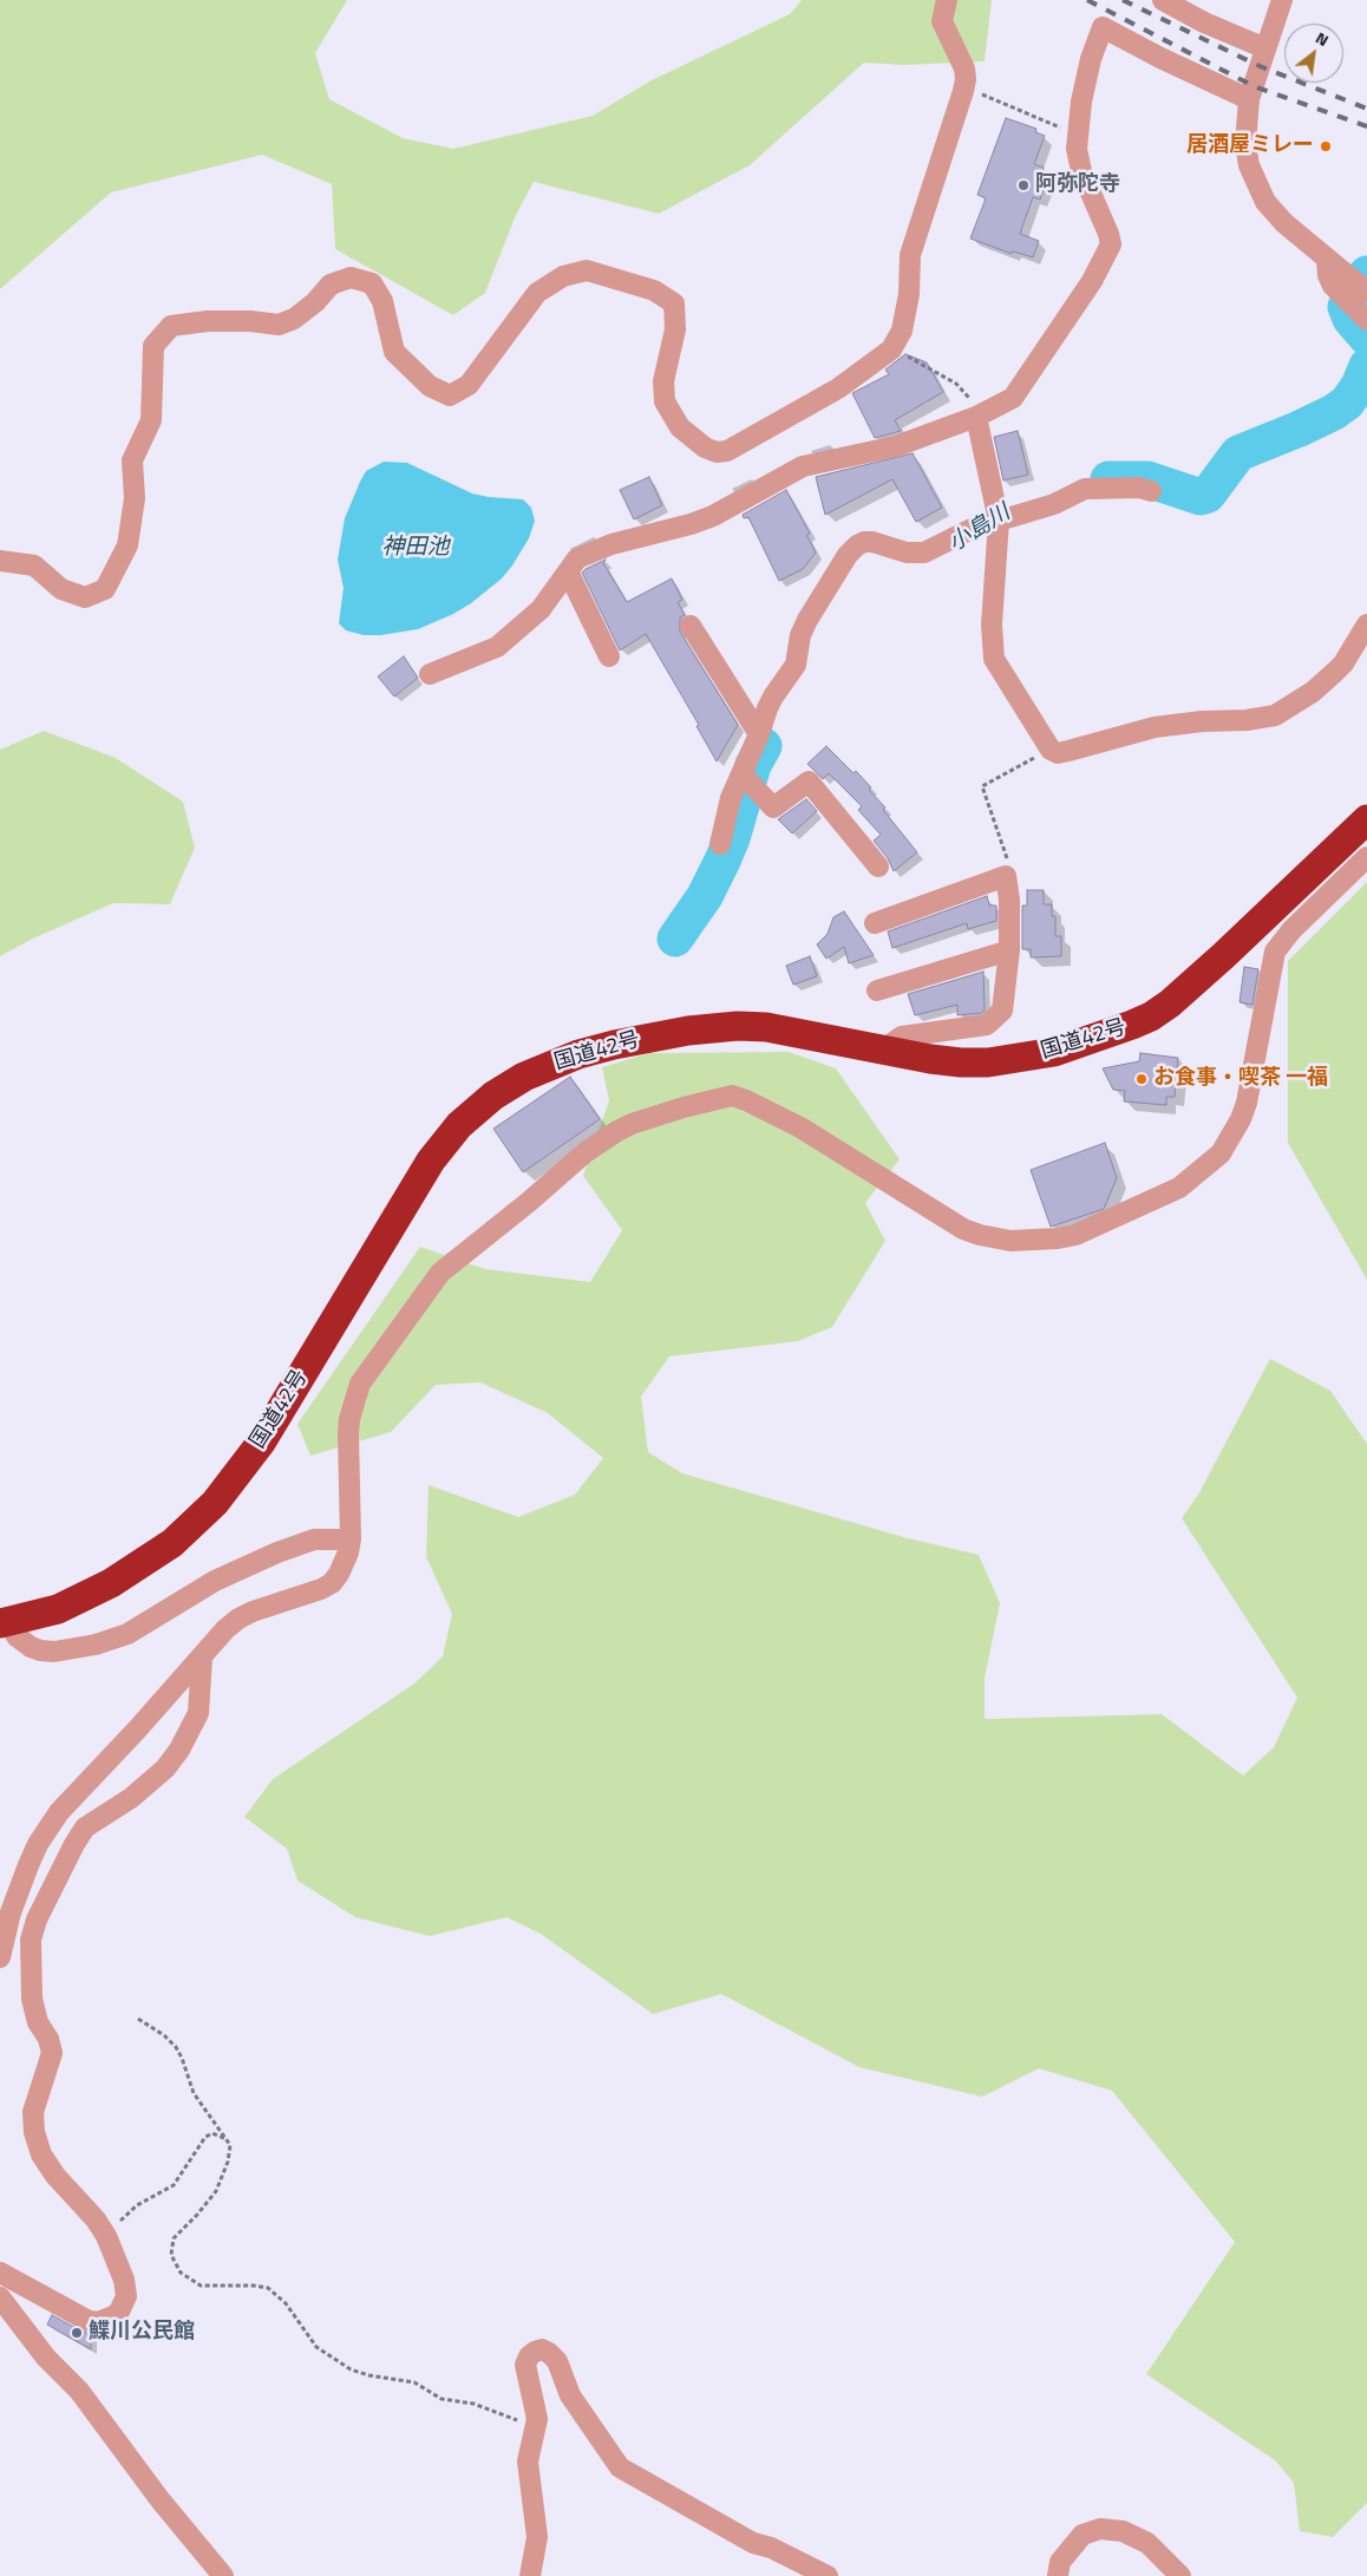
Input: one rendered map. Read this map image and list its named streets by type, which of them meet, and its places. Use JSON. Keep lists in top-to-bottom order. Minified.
{"streets":{"highway":["国道42号"]},"water":["小島川","神田池"],"places":["居酒屋ミレー","阿弥陀寺","お食事・喫茶 一福","鰈川公民館"],"north":"top right"}
